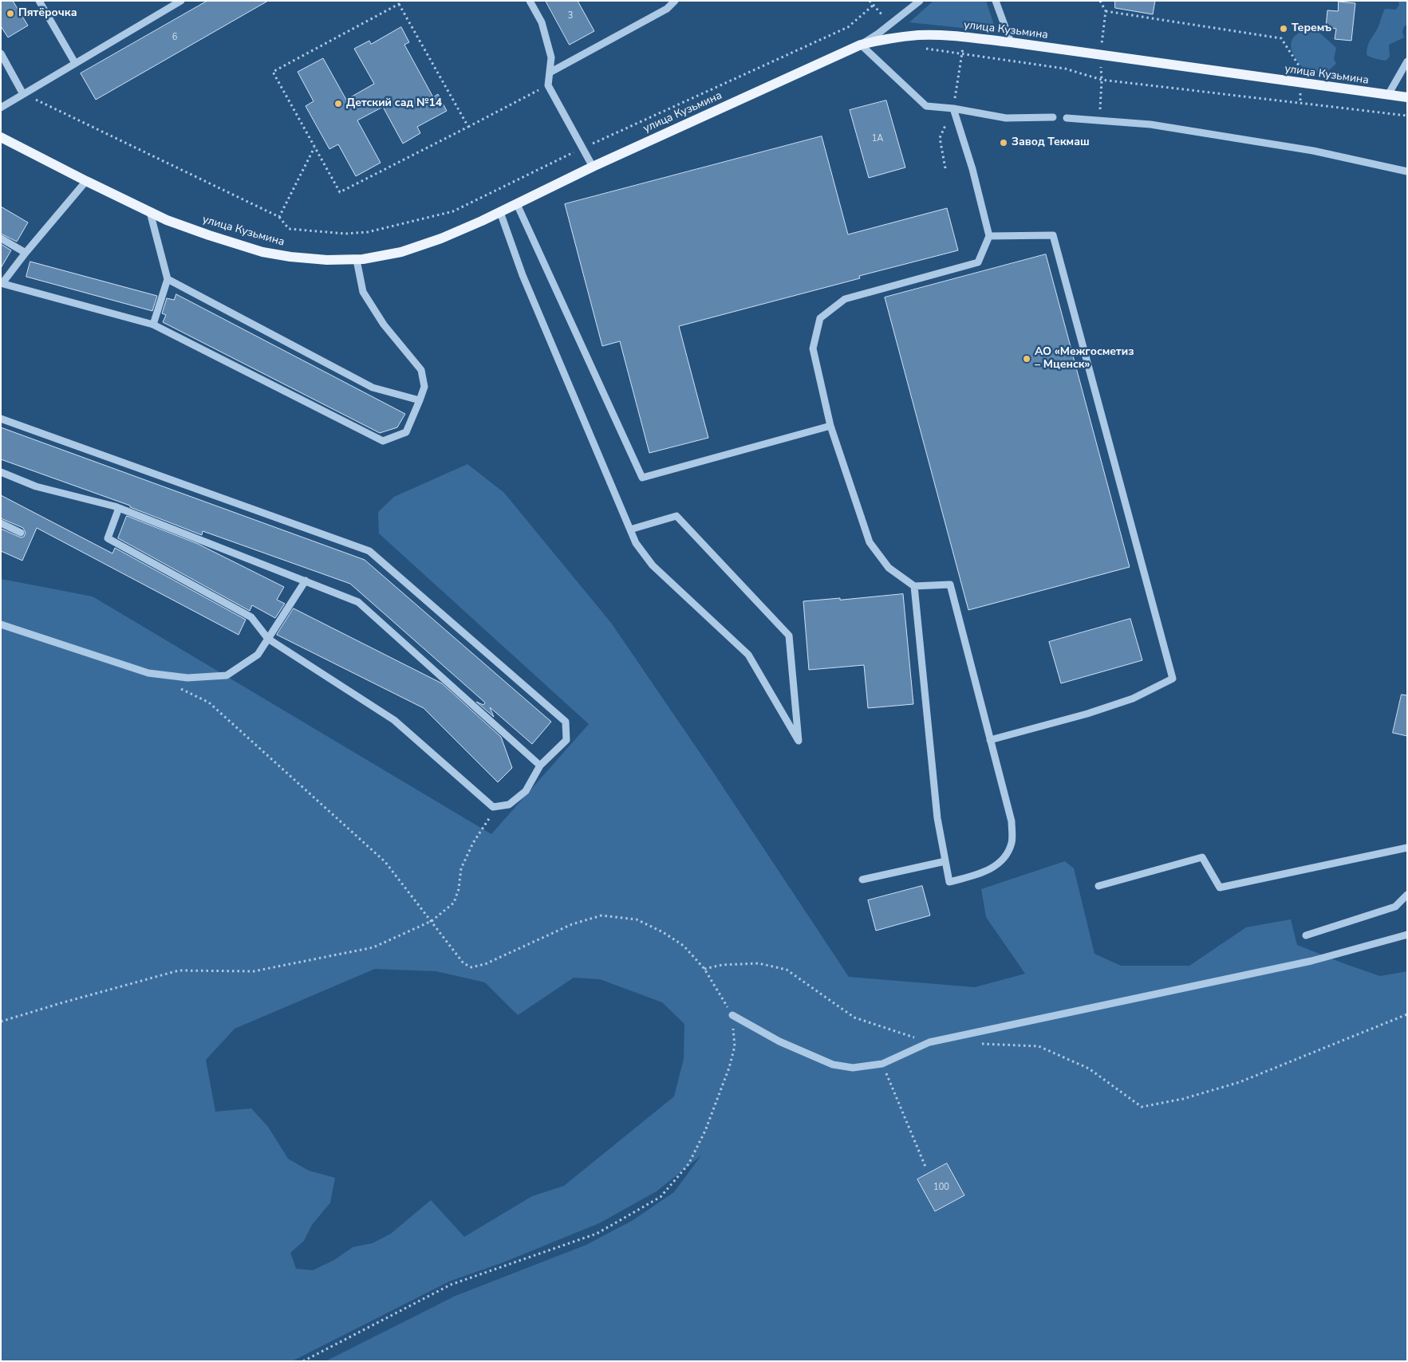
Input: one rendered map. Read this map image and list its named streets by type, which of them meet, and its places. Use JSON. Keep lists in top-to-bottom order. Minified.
{"streets":{"main road":["улица Кузьмина"]},"places":["Пятёрочка","Теремъ","Детский сад №14","Завод Текмаш","АО «Межгосметиз – Мценск»"],"house_numbers":["3","6","1А","100"]}
